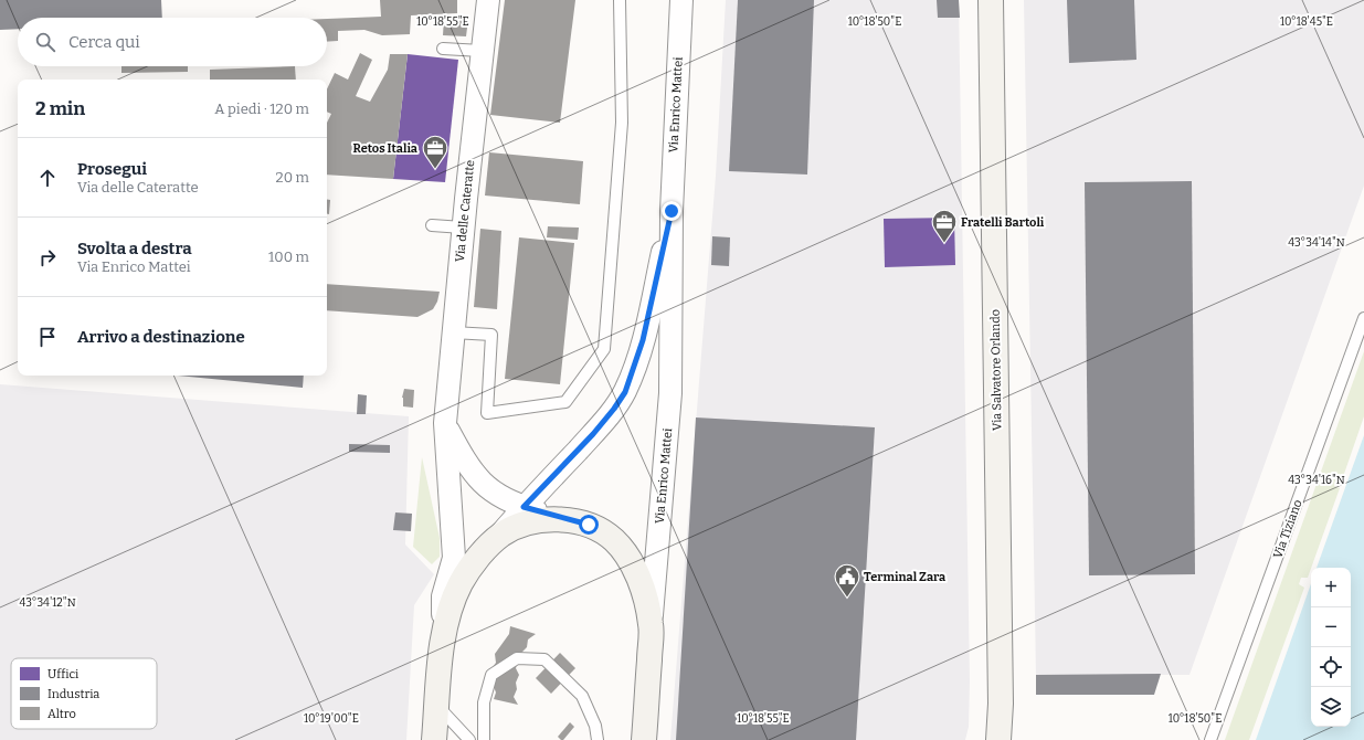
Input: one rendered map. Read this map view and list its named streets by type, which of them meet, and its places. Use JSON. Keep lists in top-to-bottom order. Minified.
{"streets":{"main road":["Via Enrico Mattei","Via delle Cateratte","Via Salvatore Orlando"],"lane":["Via Tiziano"]},"crossings":[["Via Enrico Mattei","Via delle Cateratte"]],"places":{"office":["Retos Italia","Fratelli Bartoli"],"public building":["Terminal Zara"]},"legend":["Uffici","Industria","Altro"],"page":{"search":"Cerca qui","heading":["2 min","A piedi · 120 m"],"list":[["Prosegui","Via delle Cateratte","20 m"],["Svolta a destra","Via Enrico Mattei","100 m"],"Arrivo a destinazione"],"map_buttons":["+","−"]},"coordinates":["10°18'55\"E","10°18'50\"E","10°18'45\"E","43°34'14\"N","43°34'16\"N","43°34'12\"N","10°19'00\"E"]}
